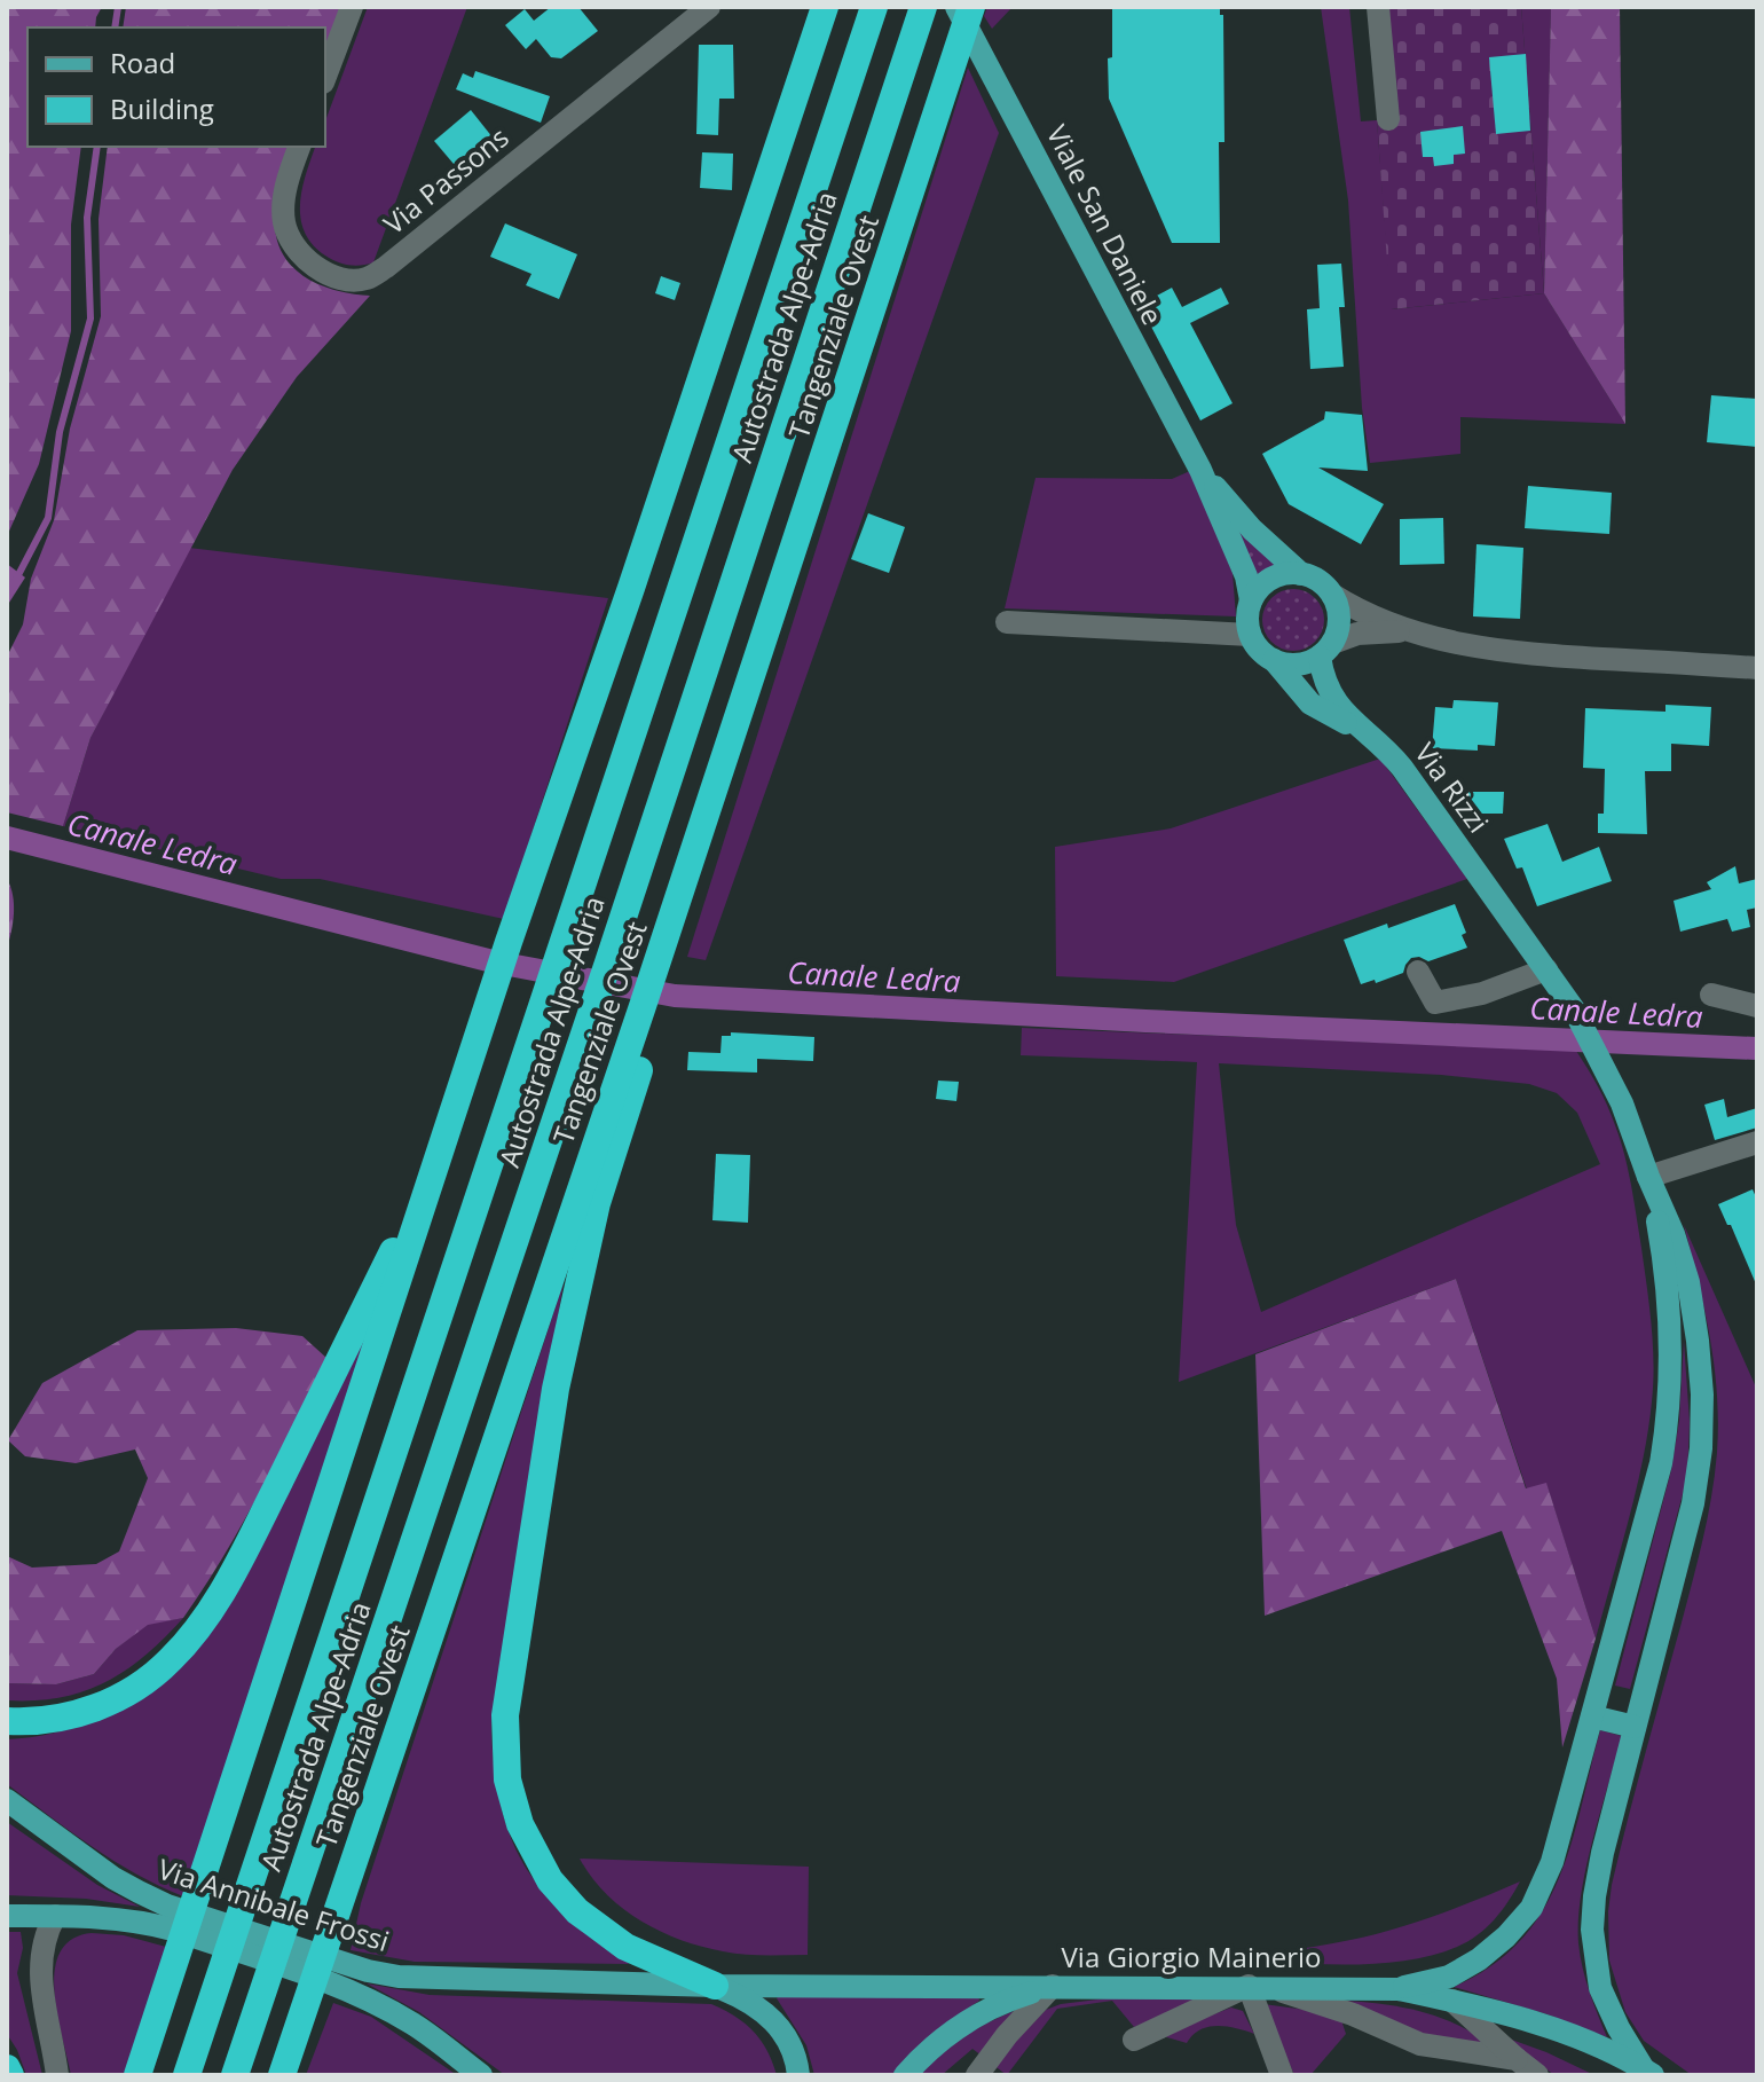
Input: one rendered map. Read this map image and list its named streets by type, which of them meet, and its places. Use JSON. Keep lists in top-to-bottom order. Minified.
{"streets":{"highway":["Autostrada Alpe-Adria","Tangenziale Ovest"],"main road":["Viale San Daniele","Via Rizzi","Via Annibale Frossi","Via Giorgio Mainerio"],"street":["Via Passons"]},"crossings":[["Viale San Daniele","Via Rizzi"],["Via Annibale Frossi","Via Giorgio Mainerio"]],"water":["Canale Ledra"],"legend":["Road","Building"]}
